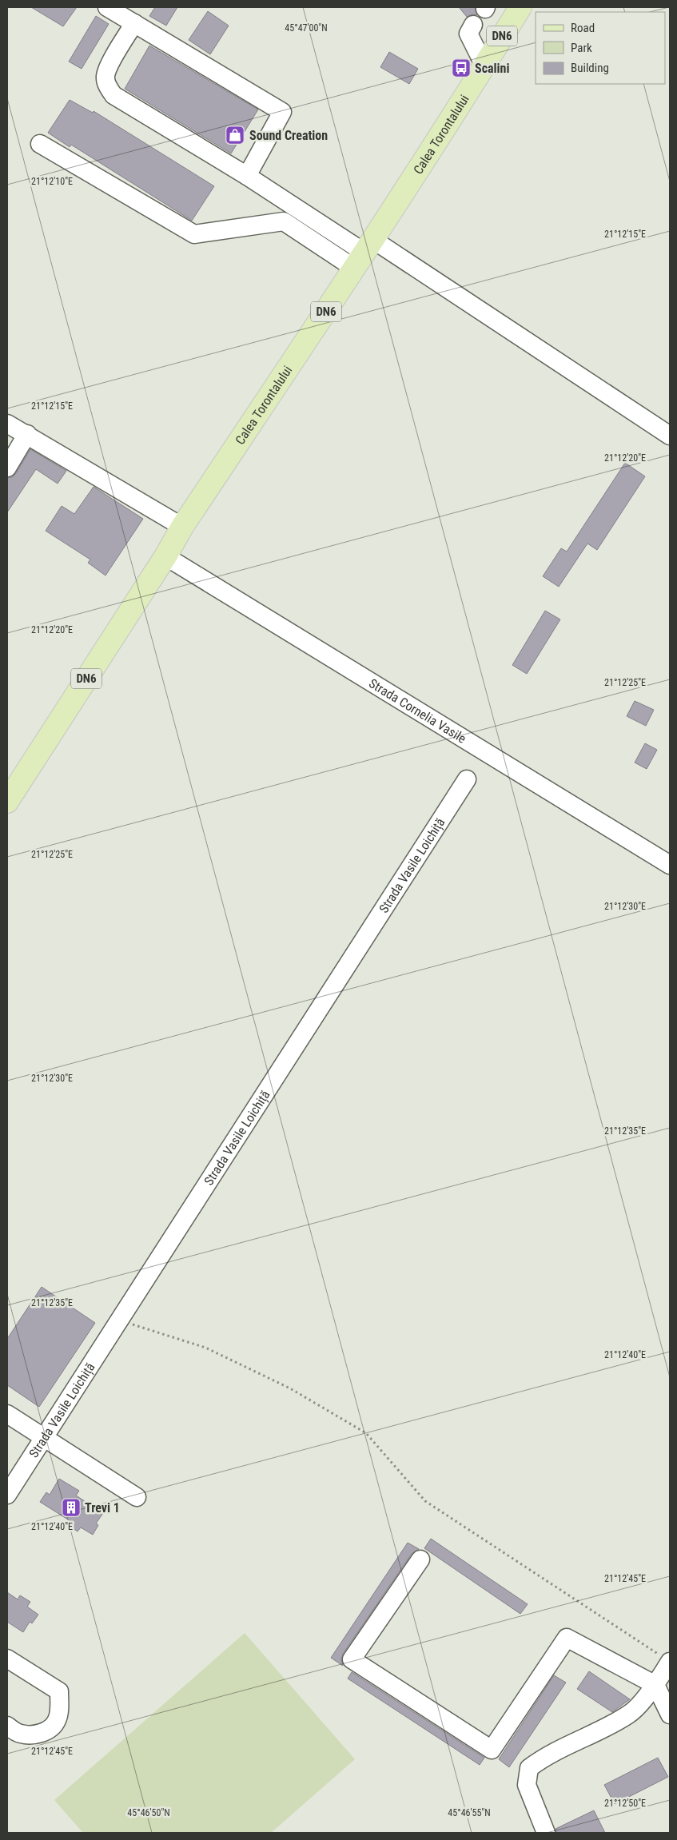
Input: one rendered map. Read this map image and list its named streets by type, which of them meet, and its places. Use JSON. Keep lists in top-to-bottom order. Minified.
{"streets":{"main road":["DN6","Calea Torontalului"],"street":["Strada Cornelia Vasile","Strada Vasile Loichiță"]},"crossings":[["Calea Torontalului","Strada Cornelia Vasile"]],"places":{"bus stop":["Scalini"],"shop":["Sound Creation"],"building":["Trevi 1"]},"legend":["Road","Park","Building"],"coordinates":["45°47'00\"N","21°12'10\"E","21°12'15\"E","21°12'20\"E","21°12'25\"E","21°12'30\"E","21°12'35\"E","21°12'40\"E","21°12'45\"E","21°12'50\"E","45°46'50\"N","45°46'55\"N"]}
